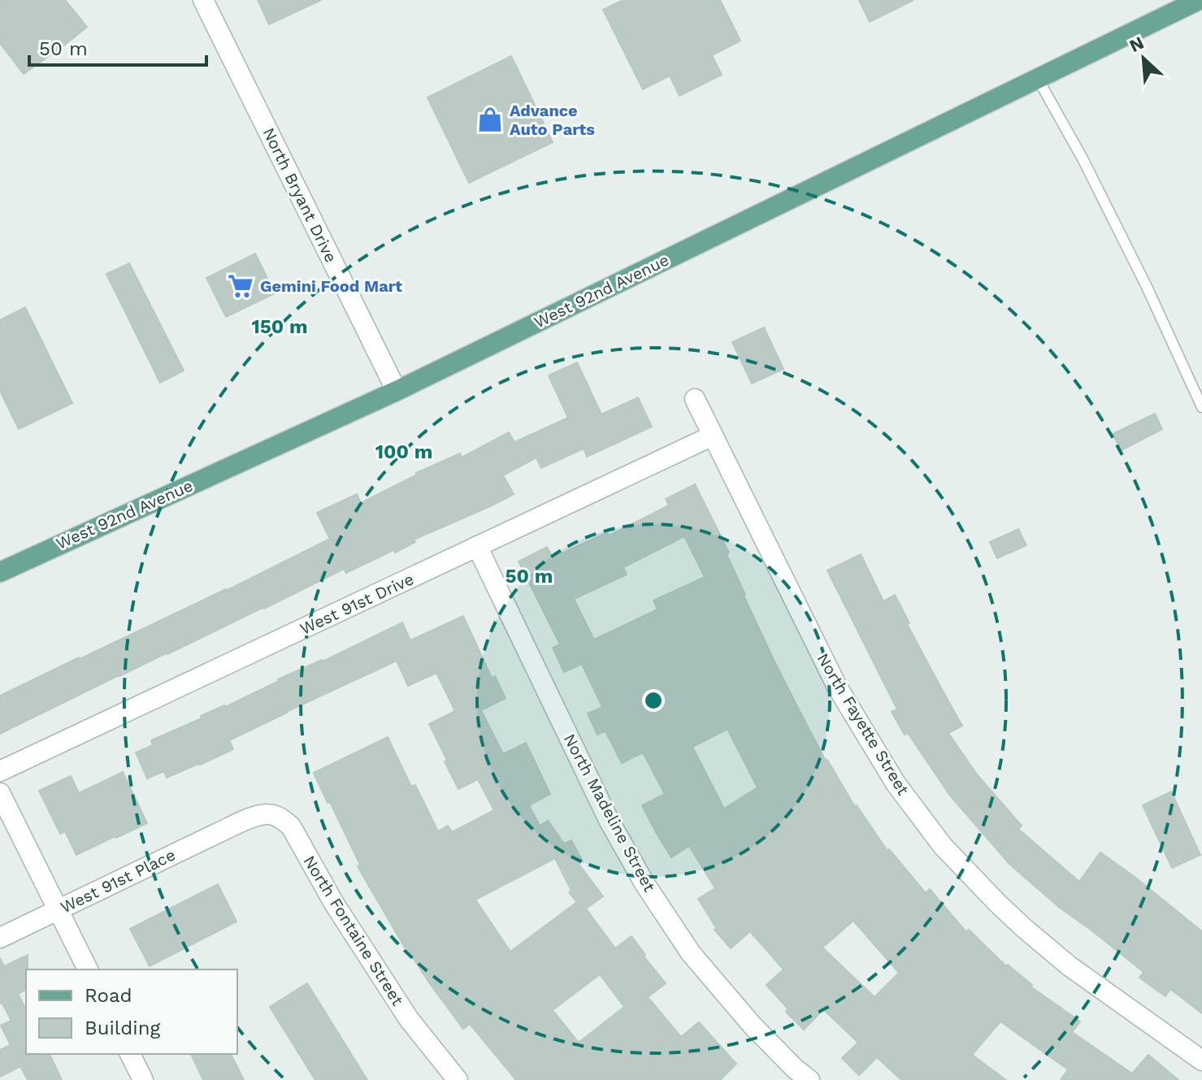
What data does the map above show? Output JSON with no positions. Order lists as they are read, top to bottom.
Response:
{
  "streets": {
    "main road": ["West 92nd Avenue"],
    "street": [
      "North Bryant Drive",
      "West 91st Drive",
      "North Fayette Street",
      "North Madeline Street",
      "West 91st Place",
      "North Fontaine Street"
    ]
  },
  "crossings": [
    ["North Bryant Drive", "West 92nd Avenue"],
    ["West 91st Drive", "North Fayette Street"],
    ["West 91st Drive", "North Madeline Street"],
    ["West 91st Place", "North Fontaine Street"]
  ],
  "places": {
    "shop": ["Advance Auto Parts"],
    "supermarket": ["Gemini Food Mart"]
  },
  "legend": ["Road", "Building"],
  "scale_bar": "50 m",
  "north": "top left",
  "rings": ["150 m", "100 m", "50 m"]
}
